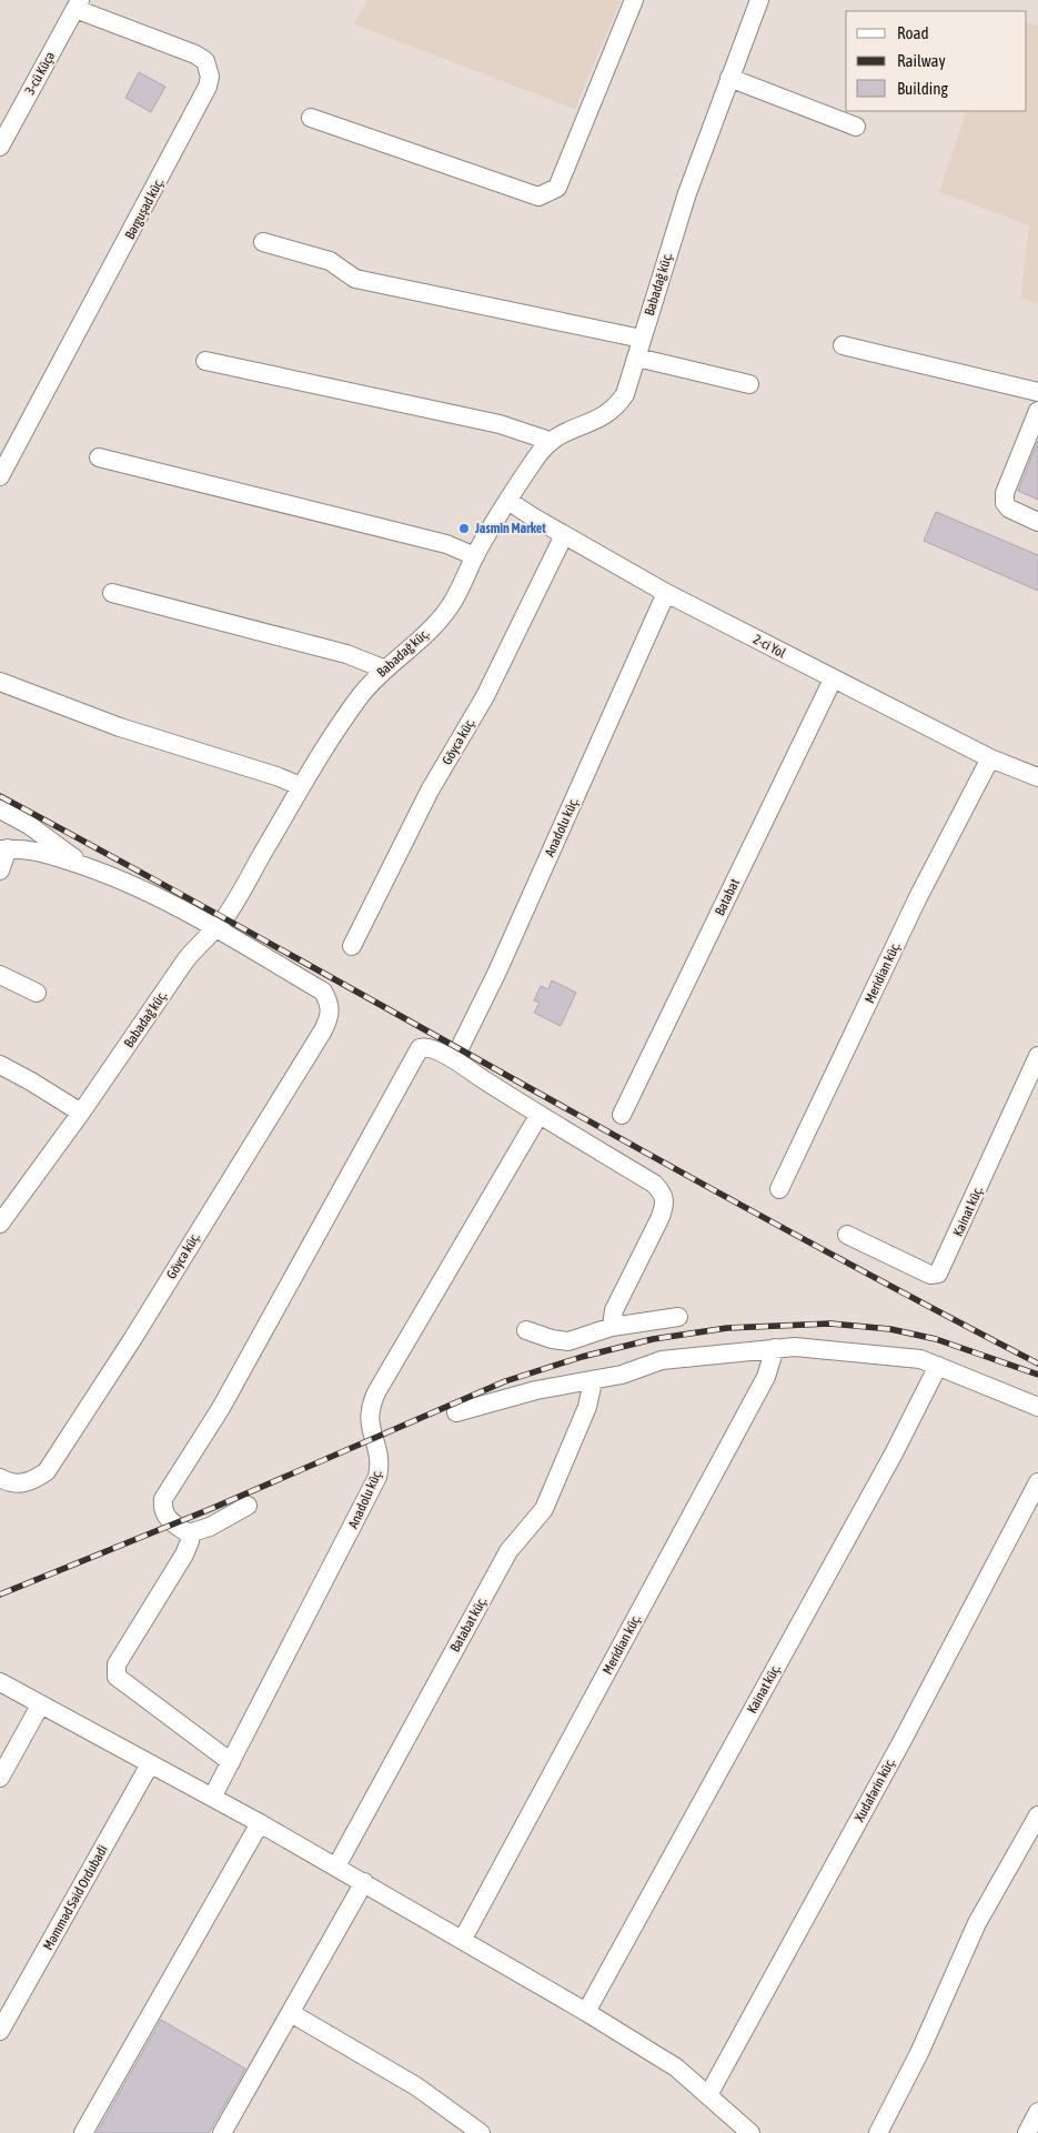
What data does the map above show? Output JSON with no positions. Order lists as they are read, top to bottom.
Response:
{
  "streets": {
    "street": [
      "3-cü Küçə",
      "Bərguşad küç.",
      "Babadağ küç.",
      "2-ci Yol",
      "Göycə küç.",
      "Anadolu küç.",
      "Batabat",
      "Meridian küç.",
      "Kainat küç.",
      "Batabat küç.",
      "Xudafərin küç.",
      "Məmməd Səid Ordubadi"
    ]
  },
  "crossings": [
    ["3-cü Küçə", "Bərguşad küç."],
    ["Babadağ küç.", "2-ci Yol"],
    ["Babadağ küç.", "Göycə küç."],
    ["2-ci Yol", "Göycə küç."],
    ["2-ci Yol", "Anadolu küç."],
    ["2-ci Yol", "Batabat"],
    ["2-ci Yol", "Meridian küç."]
  ],
  "places": ["Jasmin Market"],
  "legend": ["Road", "Railway", "Building"]
}
